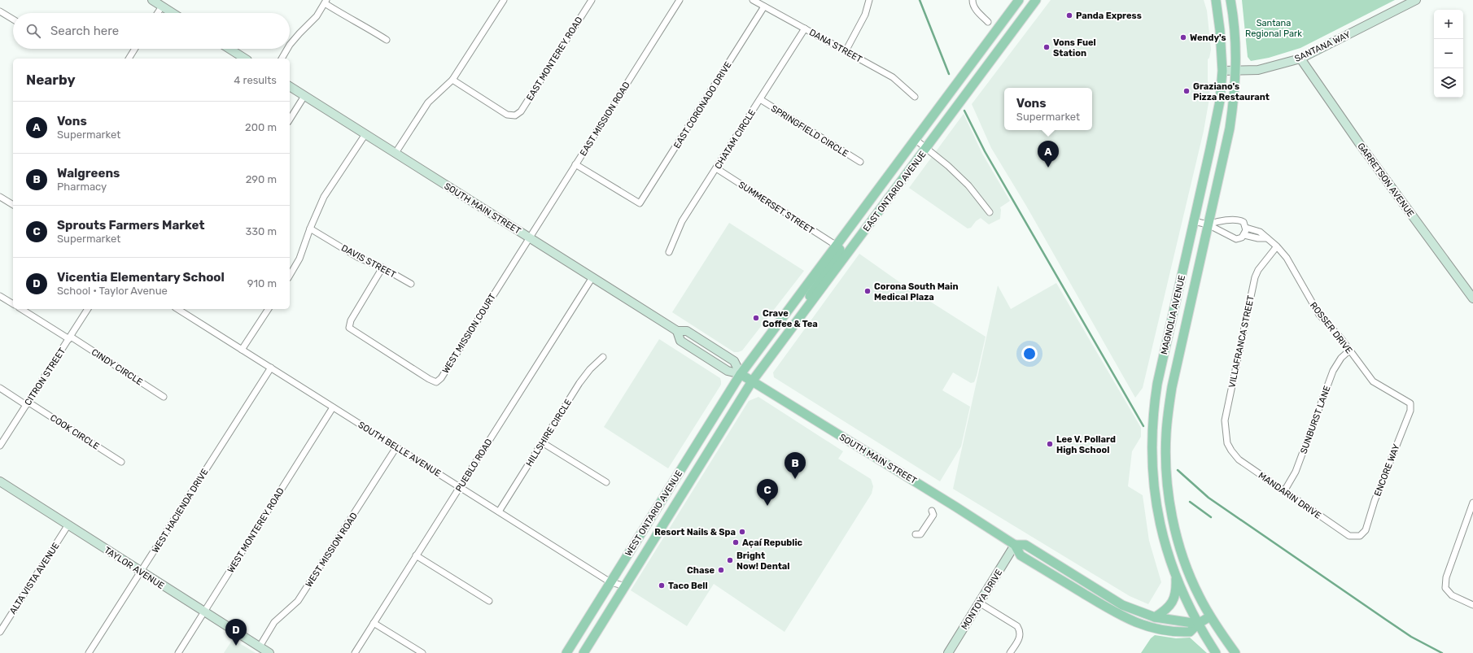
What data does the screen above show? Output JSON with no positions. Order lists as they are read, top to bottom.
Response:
{
  "streets": {
    "main road": [
      "EAST ONTARIO AVENUE",
      "SOUTH MAIN STREET",
      "MAGNOLIA AVENUE",
      "WEST ONTARIO AVENUE"
    ],
    "street": [
      "DANA STREET",
      "SANTANA WAY",
      "EAST MONTEREY ROAD",
      "EAST CORONADO DRIVE",
      "EAST MISSION ROAD",
      "SPRINGFIELD CIRCLE",
      "CHATAM CIRCLE",
      "GARRETSON AVENUE",
      "SUMMERSET STREET",
      "DAVIS STREET",
      "ROSSER DRIVE",
      "WEST MISSION COURT",
      "VILLAFRANCA STREET",
      "CINDY CIRCLE",
      "CITRON STREET",
      "SUNBURST LANE",
      "COOK CIRCLE",
      "HILLSHIRE CIRCLE",
      "SOUTH BELLE AVENUE",
      "PUEBLO ROAD",
      "ENCORE WAY",
      "MANDARIN DRIVE",
      "WEST HACIENDA DRIVE",
      "WEST MONTEREY ROAD",
      "WEST MISSION ROAD",
      "TAYLOR AVENUE",
      "ALTA VISTA AVENUE",
      "MONTOYA DRIVE"
    ]
  },
  "crossings": [
    ["DANA STREET", "EAST CORONADO DRIVE"],
    ["DANA STREET", "CHATAM CIRCLE"],
    ["SANTANA WAY", "GARRETSON AVENUE"],
    ["SANTANA WAY", "MAGNOLIA AVENUE"],
    ["EAST CORONADO DRIVE", "EAST MISSION ROAD"],
    ["EAST MISSION ROAD", "SOUTH MAIN STREET"],
    ["EAST MISSION ROAD", "WEST MISSION COURT"],
    ["SPRINGFIELD CIRCLE", "CHATAM CIRCLE"],
    ["CHATAM CIRCLE", "SUMMERSET STREET"],
    ["EAST ONTARIO AVENUE", "SUMMERSET STREET"],
    ["EAST ONTARIO AVENUE", "SOUTH MAIN STREET"],
    ["EAST ONTARIO AVENUE", "WEST ONTARIO AVENUE"],
    ["SOUTH MAIN STREET", "MAGNOLIA AVENUE"],
    ["SOUTH MAIN STREET", "WEST MISSION COURT"],
    ["SOUTH MAIN STREET", "PUEBLO ROAD"],
    ["SOUTH MAIN STREET", "WEST ONTARIO AVENUE"],
    ["SOUTH MAIN STREET", "MONTOYA DRIVE"],
    ["DAVIS STREET", "WEST MISSION COURT"],
    ["MAGNOLIA AVENUE", "ROSSER DRIVE"],
    ["ROSSER DRIVE", "VILLAFRANCA STREET"],
    ["ROSSER DRIVE", "SUNBURST LANE"],
    ["ROSSER DRIVE", "ENCORE WAY"],
    ["VILLAFRANCA STREET", "MANDARIN DRIVE"],
    ["CINDY CIRCLE", "CITRON STREET"],
    ["CITRON STREET", "COOK CIRCLE"],
    ["SUNBURST LANE", "MANDARIN DRIVE"],
    ["HILLSHIRE CIRCLE", "SOUTH BELLE AVENUE"],
    ["SOUTH BELLE AVENUE", "PUEBLO ROAD"],
    ["SOUTH BELLE AVENUE", "WEST HACIENDA DRIVE"],
    ["SOUTH BELLE AVENUE", "WEST ONTARIO AVENUE"],
    ["SOUTH BELLE AVENUE", "WEST MONTEREY ROAD"],
    ["SOUTH BELLE AVENUE", "WEST MISSION ROAD"],
    ["ENCORE WAY", "MANDARIN DRIVE"],
    ["WEST HACIENDA DRIVE", "TAYLOR AVENUE"],
    ["WEST MONTEREY ROAD", "TAYLOR AVENUE"],
    ["WEST MISSION ROAD", "TAYLOR AVENUE"],
    ["TAYLOR AVENUE", "ALTA VISTA AVENUE"]
  ],
  "parks": ["Santana Regional Park"],
  "places": [
    "Panda Express",
    "Wendy's",
    "Vons Fuel Station",
    "Graziano's Pizza Restaurant",
    "Corona South Main Medical Plaza",
    "Crave Coffee & Tea",
    "Lee V. Pollard High School",
    "Resort Nails & Spa",
    "Açaí Republic",
    "Bright Now! Dental",
    "Chase",
    "Taco Bell"
  ],
  "page": {
    "map_buttons": ["+", "−"],
    "search": "Search here",
    "heading": ["Nearby", "4 results"],
    "popup": ["Vons", "Supermarket"],
    "list": [
      {
        "mark": "A",
        "name": "Vons",
        "note": "Supermarket",
        "value": "200 m"
      },
      {
        "mark": "B",
        "name": "Walgreens",
        "note": "Pharmacy",
        "value": "290 m"
      },
      {
        "mark": "C",
        "name": "Sprouts Farmers Market",
        "note": "Supermarket",
        "value": "330 m"
      },
      {
        "mark": "D",
        "name": "Vicentia Elementary School",
        "note": "School · Taylor Avenue",
        "value": "910 m"
      }
    ],
    "pins": [
      "A",
      "B",
      "C",
      "D"
    ]
  }
}
